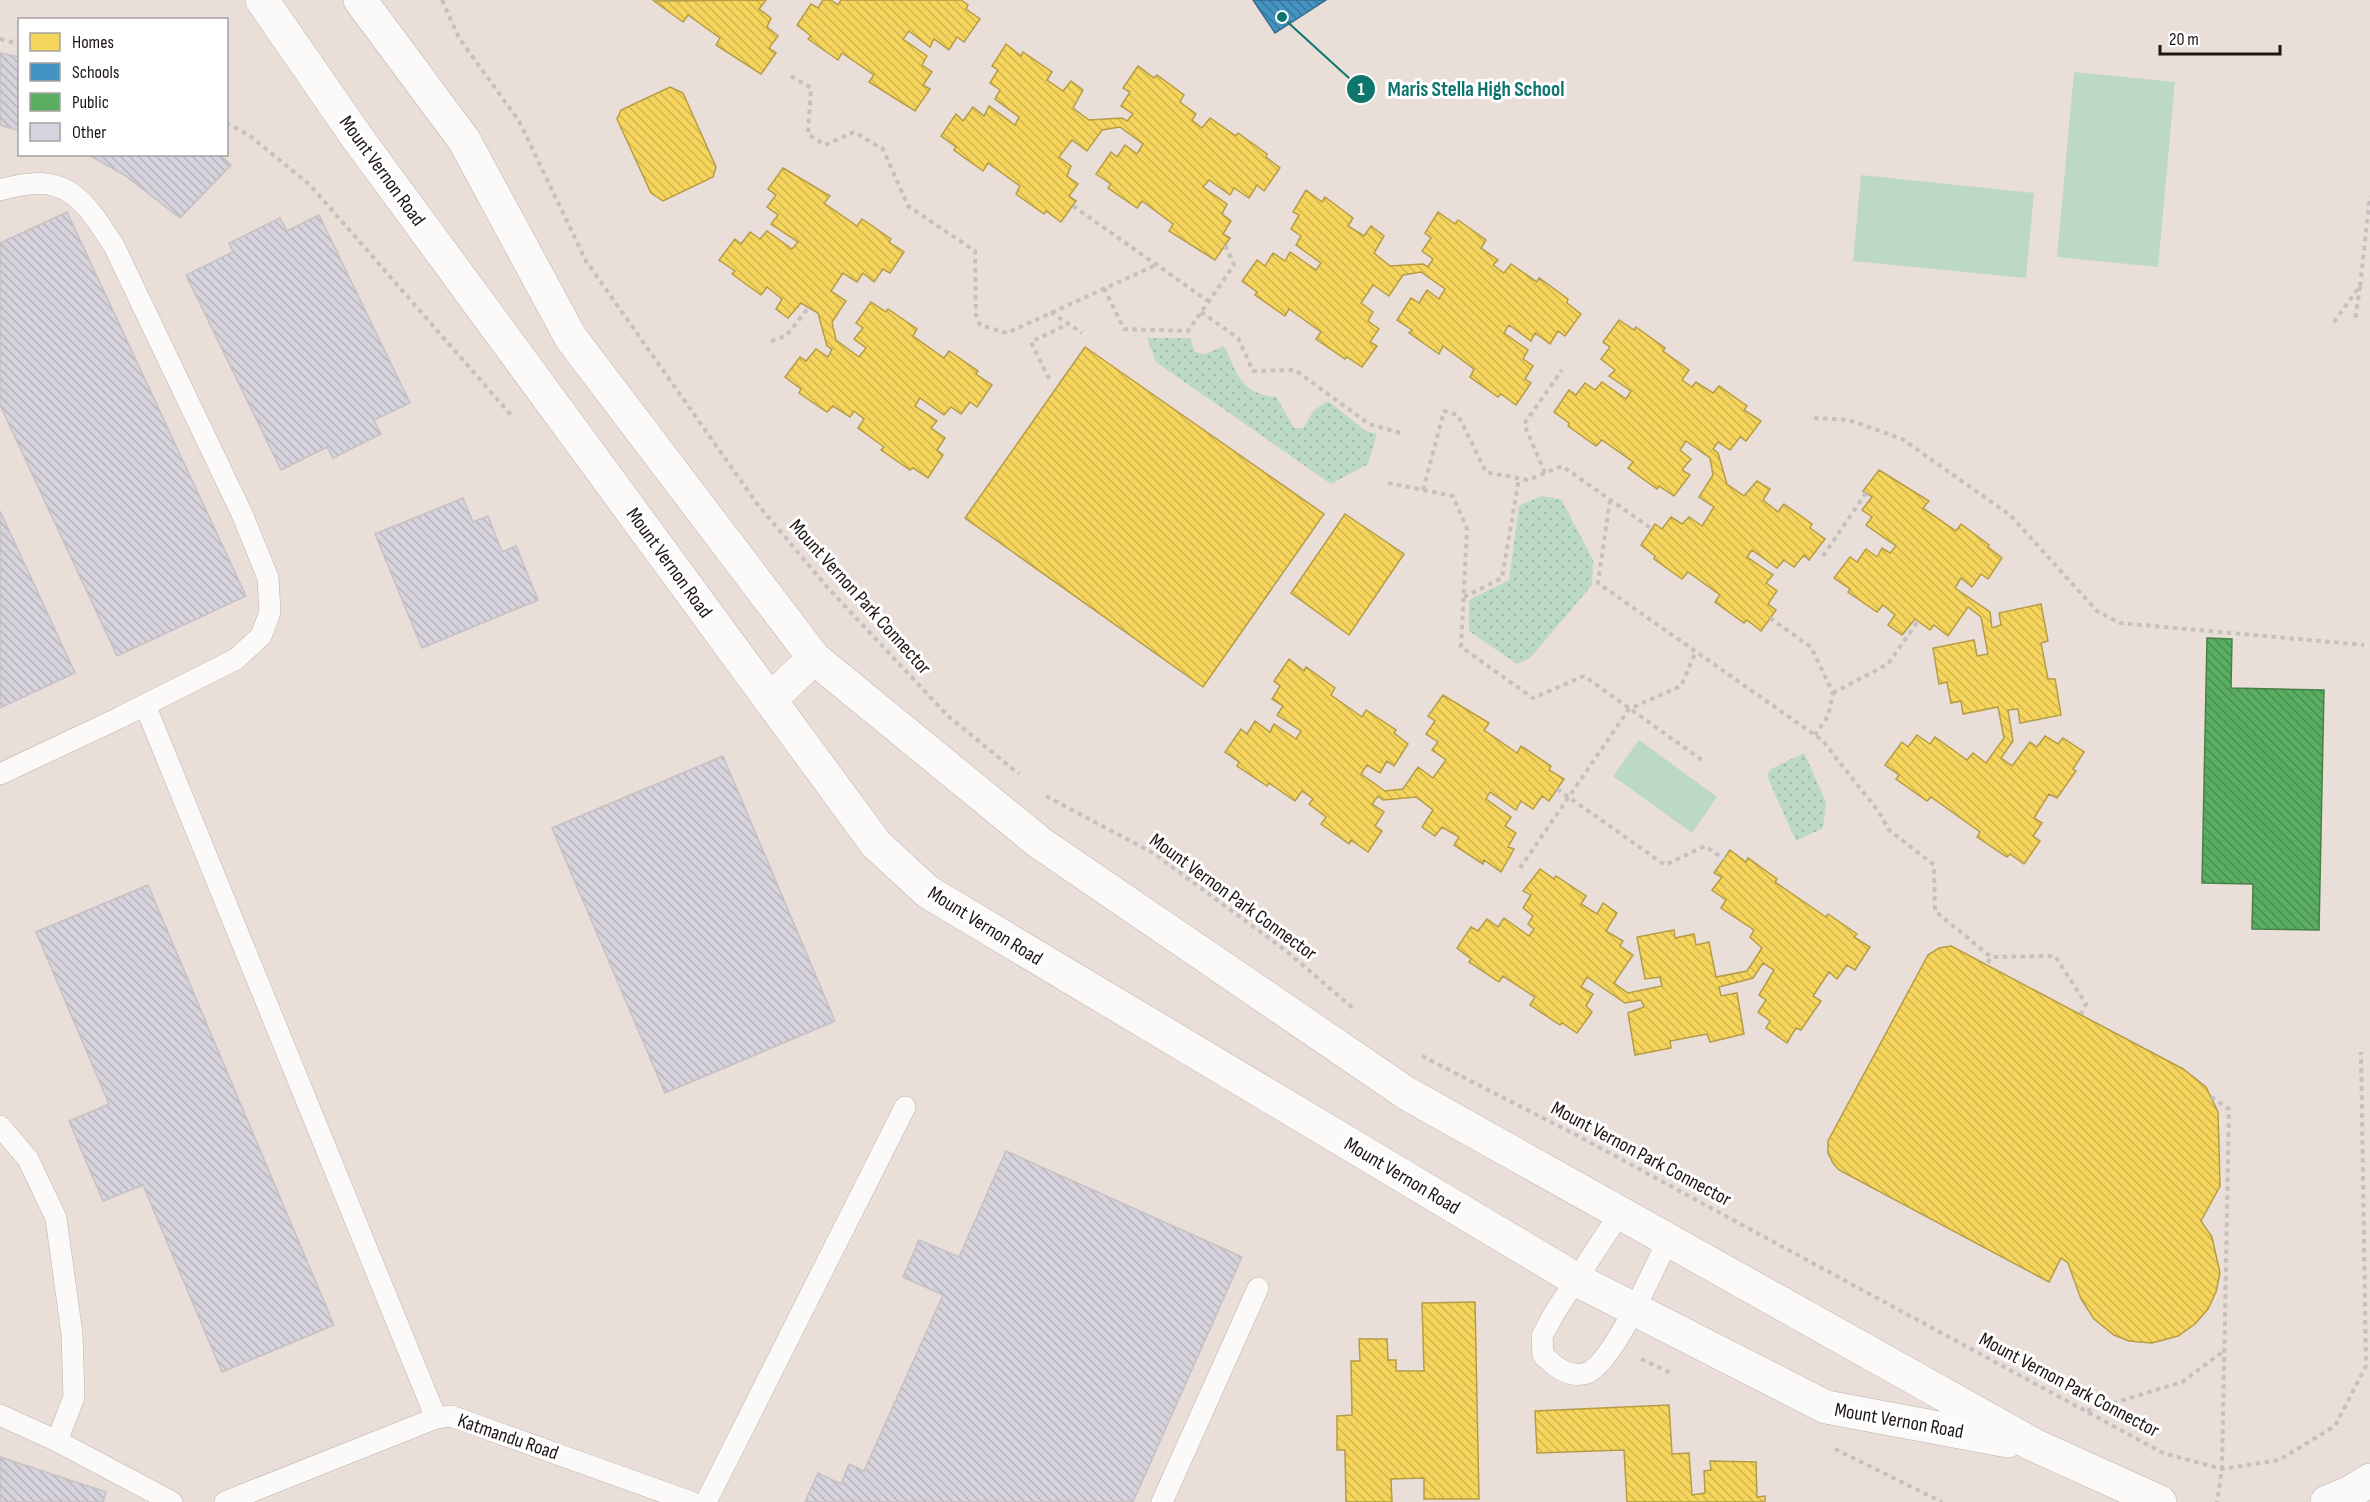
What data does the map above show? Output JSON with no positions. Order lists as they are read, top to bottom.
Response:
{
  "streets": {
    "street": ["Mount Vernon Road"],
    "lane": ["Katmandu Road"],
    "path": ["Mount Vernon Park Connector"]
  },
  "places": ["Maris Stella High School"],
  "legend": [
    "Homes",
    "Schools",
    "Public",
    "Other"
  ],
  "scale_bar": "20 m"
}
